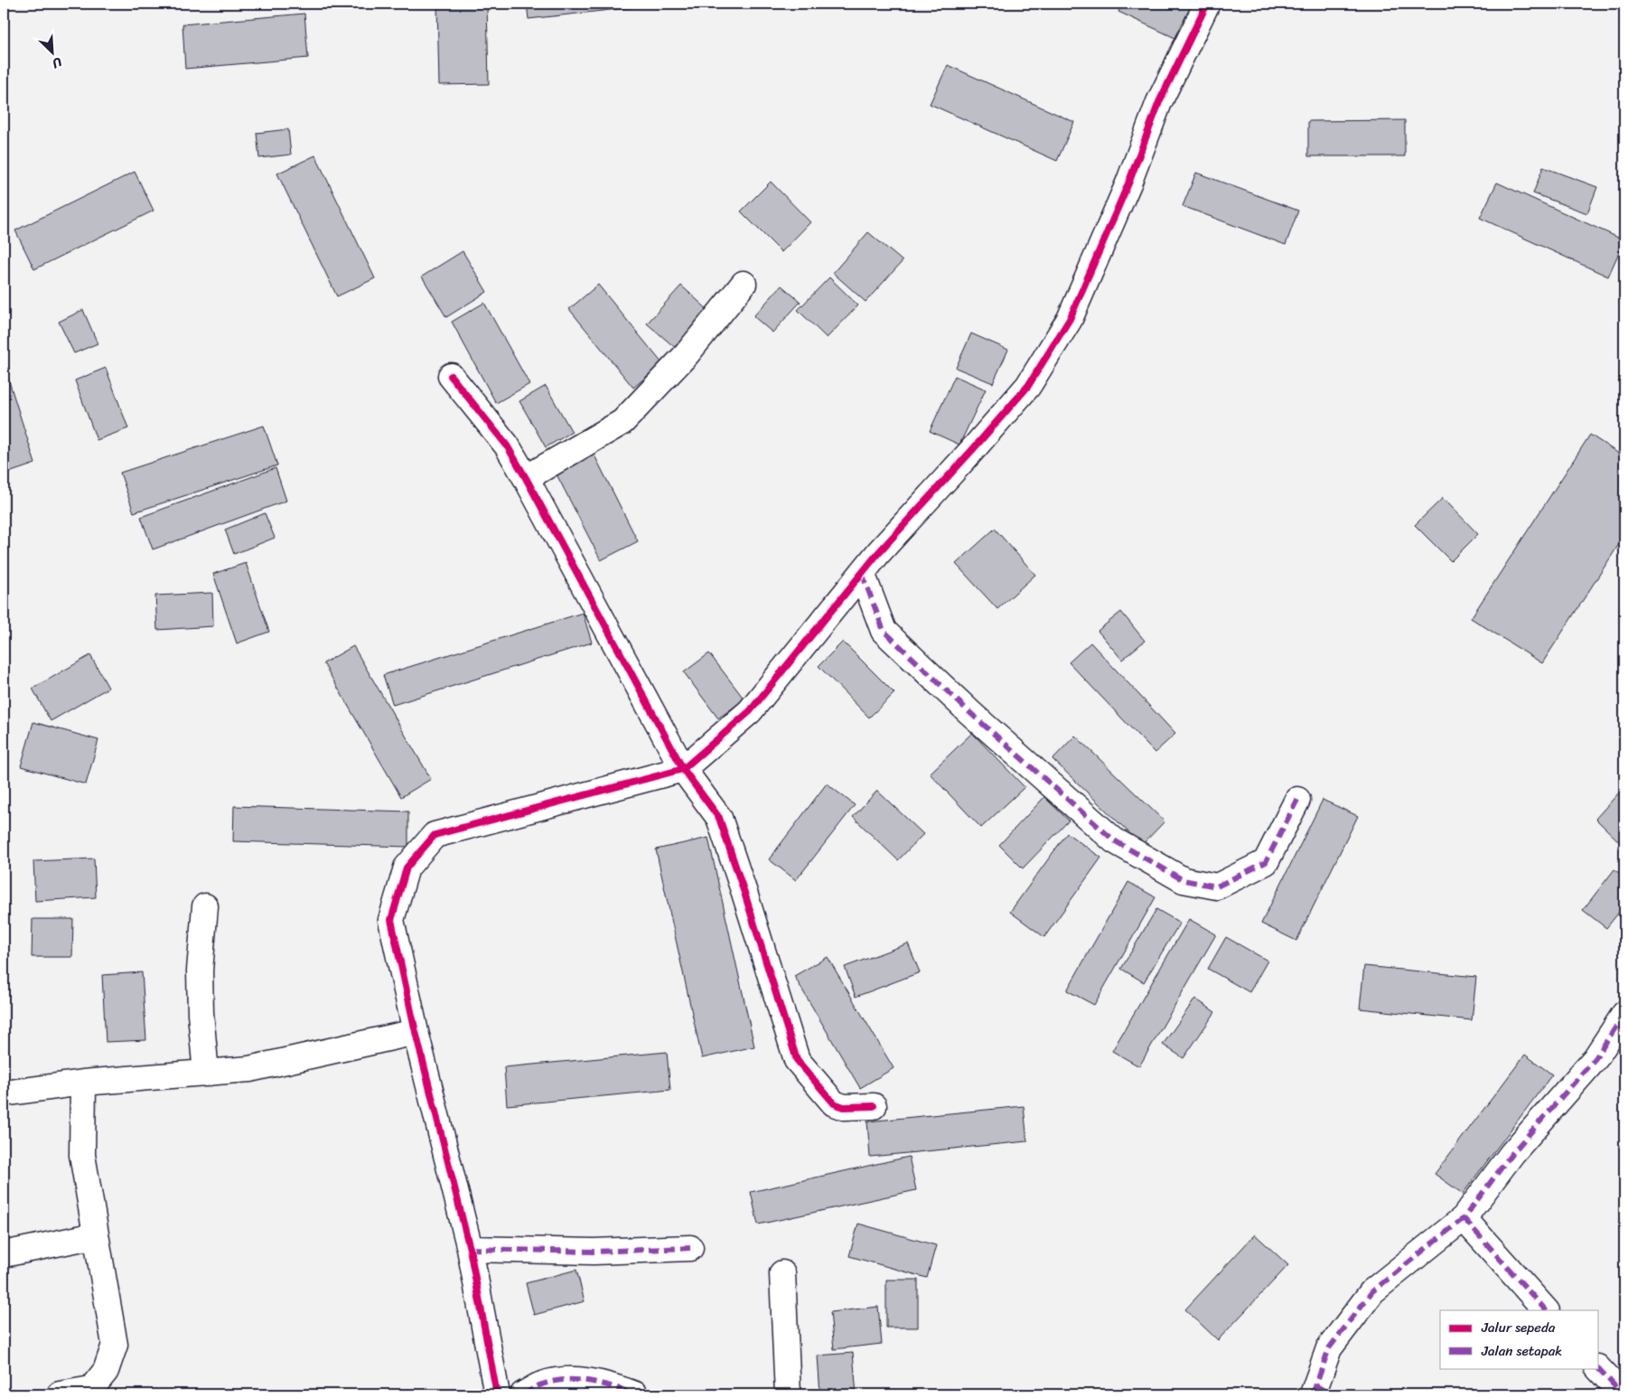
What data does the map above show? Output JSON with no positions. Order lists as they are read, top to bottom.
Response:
{
  "legend": ["Jalur sepeda", "Jalan setapak"],
  "north": "bottom right"
}
